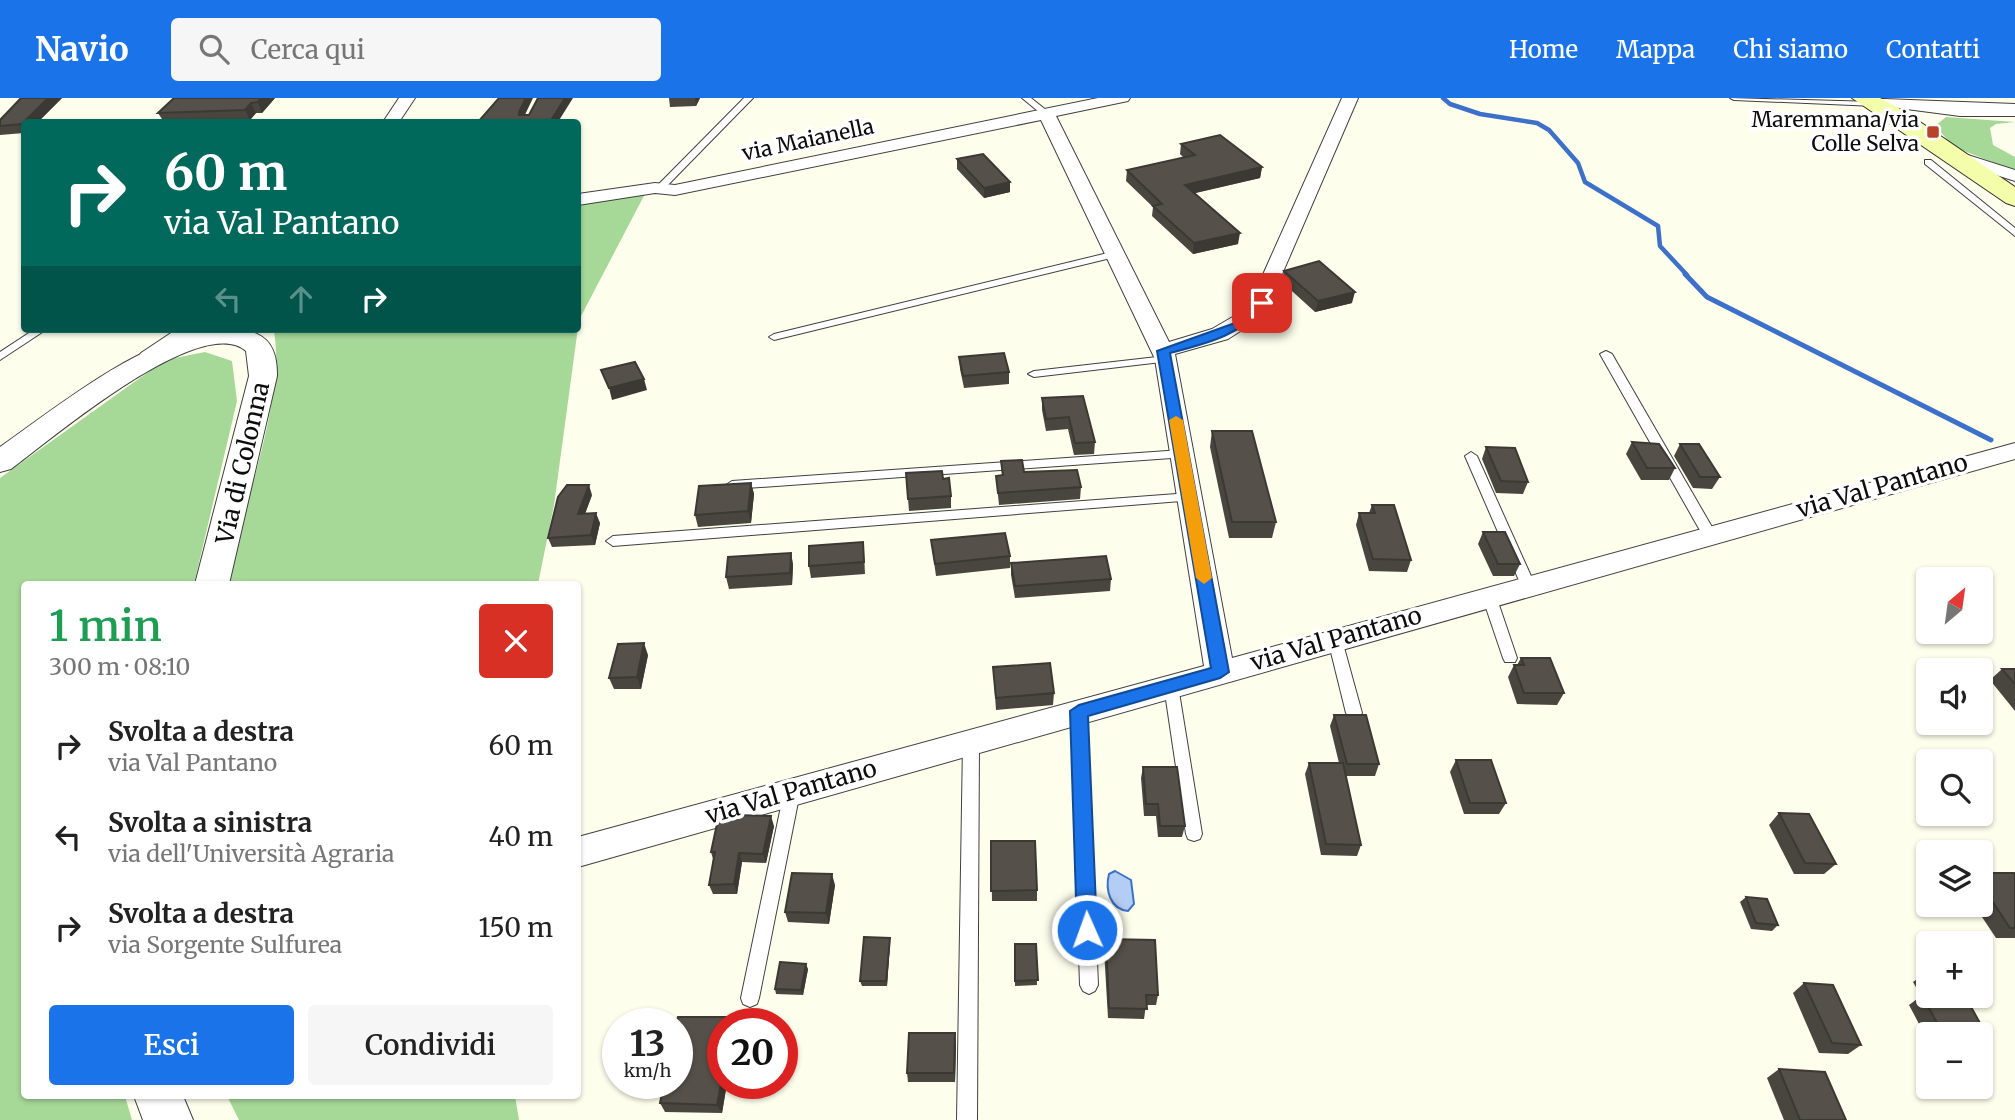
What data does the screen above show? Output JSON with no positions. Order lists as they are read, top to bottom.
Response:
{
  "streets": {
    "street": ["via Maianella", "Via di Colonna", "via Val Pantano"]
  },
  "places": {
    "transit": ["Maremmana/via Colle Selva"]
  },
  "north": "top right",
  "page": {
    "header": "Navio",
    "search": "Cerca qui",
    "nav": [
      "Home",
      "Mappa",
      "Chi siamo",
      "Contatti"
    ],
    "turn": ["60 m", "via Val Pantano"],
    "map_buttons": ["+", "−"],
    "heading": ["1 min", "300 m · 08:10"],
    "list": [
      {
        "name": "Svolta a destra",
        "note": "via Val Pantano",
        "value": "60 m"
      },
      {
        "name": "Svolta a sinistra",
        "note": "via dell'Università Agraria",
        "value": "40 m"
      },
      {
        "name": "Svolta a destra",
        "note": "via Sorgente Sulfurea",
        "value": "150 m"
      }
    ],
    "buttons": ["Esci", "Condividi"],
    "speed": "13 km/h",
    "limit": "20"
  }
}
